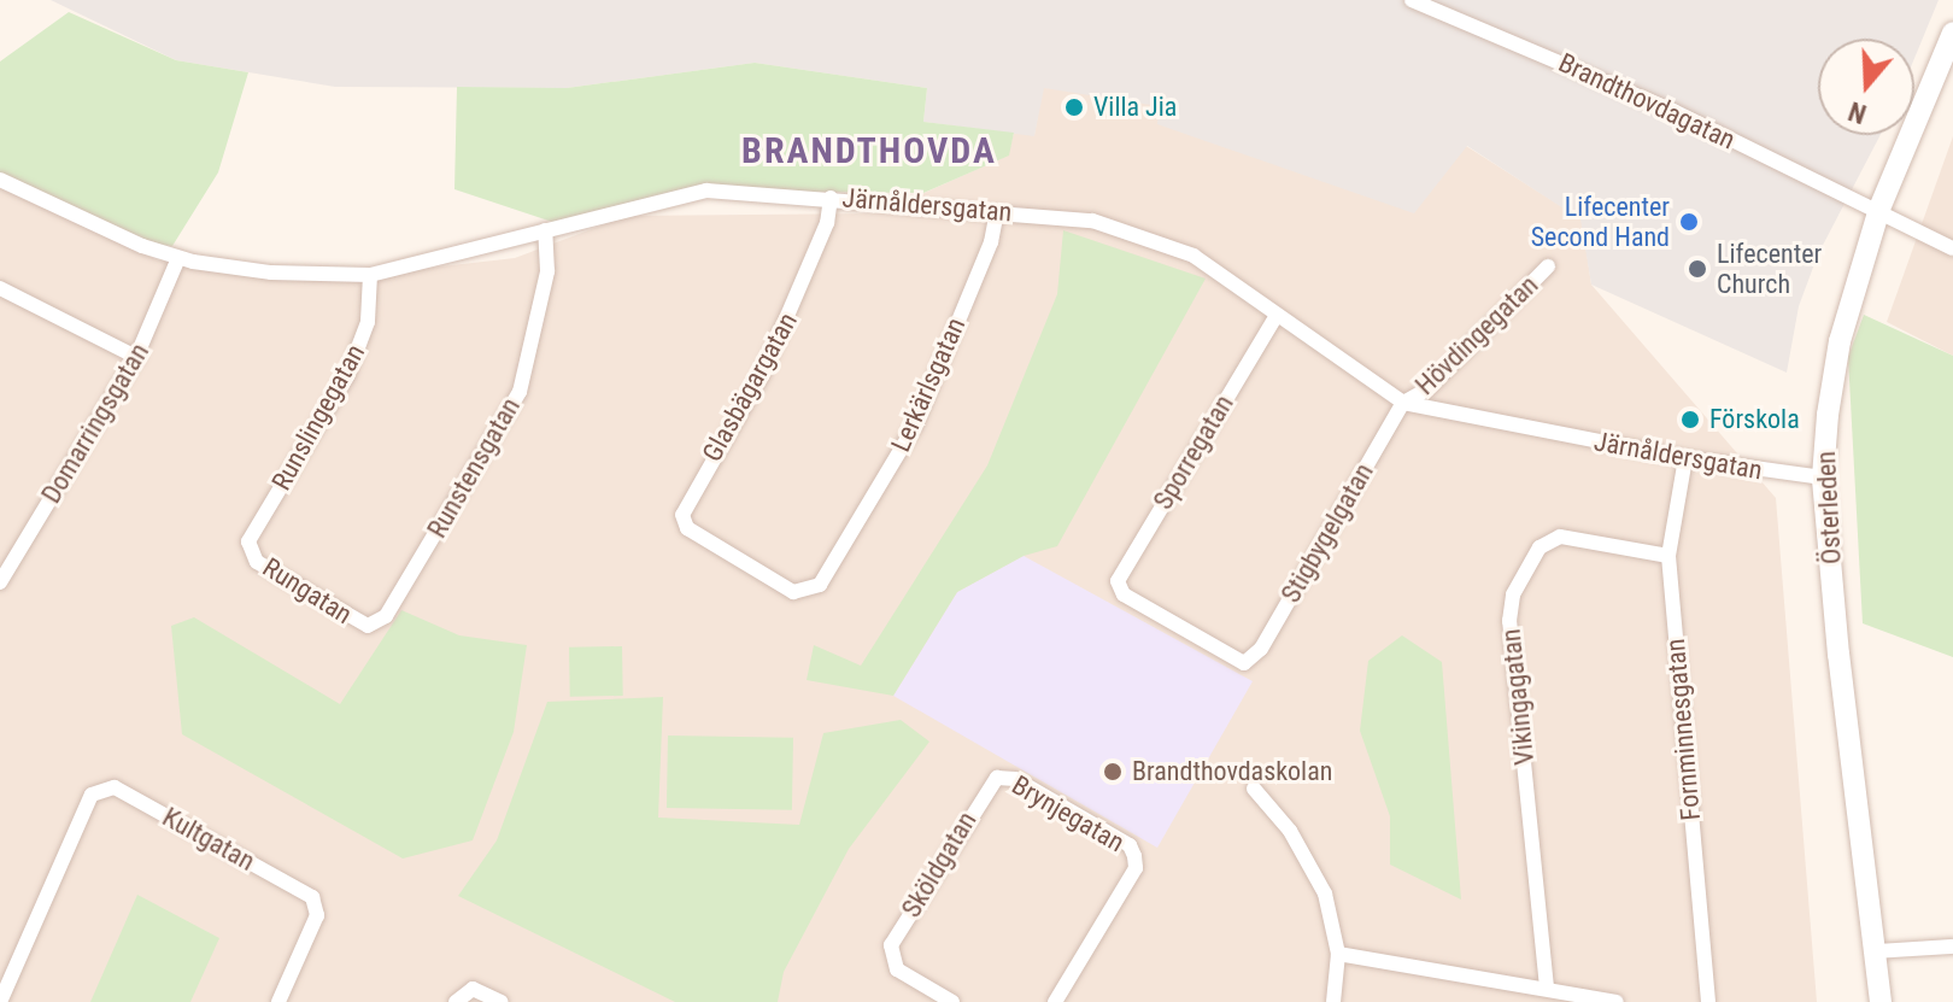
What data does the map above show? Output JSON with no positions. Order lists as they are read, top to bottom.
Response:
{
  "streets": {
    "main road": ["Österleden"],
    "street": [
      "Brandthovdagatan",
      "Järnåldersgatan",
      "Hövdingegatan",
      "Lerkärlsgatan",
      "Glasbägargatan",
      "Runslingegatan",
      "Domarringsgatan",
      "Sporregatan",
      "Runstensgatan",
      "Stigbygelgatan",
      "Rungatan",
      "Vikingagatan",
      "Fornminnesgatan",
      "Brynjegatan",
      "Kultgatan",
      "Sköldgatan"
    ]
  },
  "crossings": [
    ["Brandthovdagatan", "Österleden"],
    ["Järnåldersgatan", "Hövdingegatan"],
    ["Järnåldersgatan", "Lerkärlsgatan"],
    ["Järnåldersgatan", "Glasbägargatan"],
    ["Järnåldersgatan", "Runslingegatan"],
    ["Järnåldersgatan", "Domarringsgatan"],
    ["Järnåldersgatan", "Sporregatan"],
    ["Järnåldersgatan", "Runstensgatan"],
    ["Järnåldersgatan", "Österleden"],
    ["Järnåldersgatan", "Stigbygelgatan"],
    ["Järnåldersgatan", "Fornminnesgatan"],
    ["Hövdingegatan", "Stigbygelgatan"],
    ["Lerkärlsgatan", "Glasbägargatan"],
    ["Runslingegatan", "Rungatan"],
    ["Sporregatan", "Stigbygelgatan"],
    ["Runstensgatan", "Rungatan"],
    ["Vikingagatan", "Fornminnesgatan"],
    ["Brynjegatan", "Sköldgatan"]
  ],
  "districts": ["BRANDTHOVDA"],
  "places": [
    "Villa Jia",
    "Lifecenter Second Hand",
    "Lifecenter Church",
    "Förskola",
    "Brandthovdaskolan"
  ],
  "north": "bottom"
}
